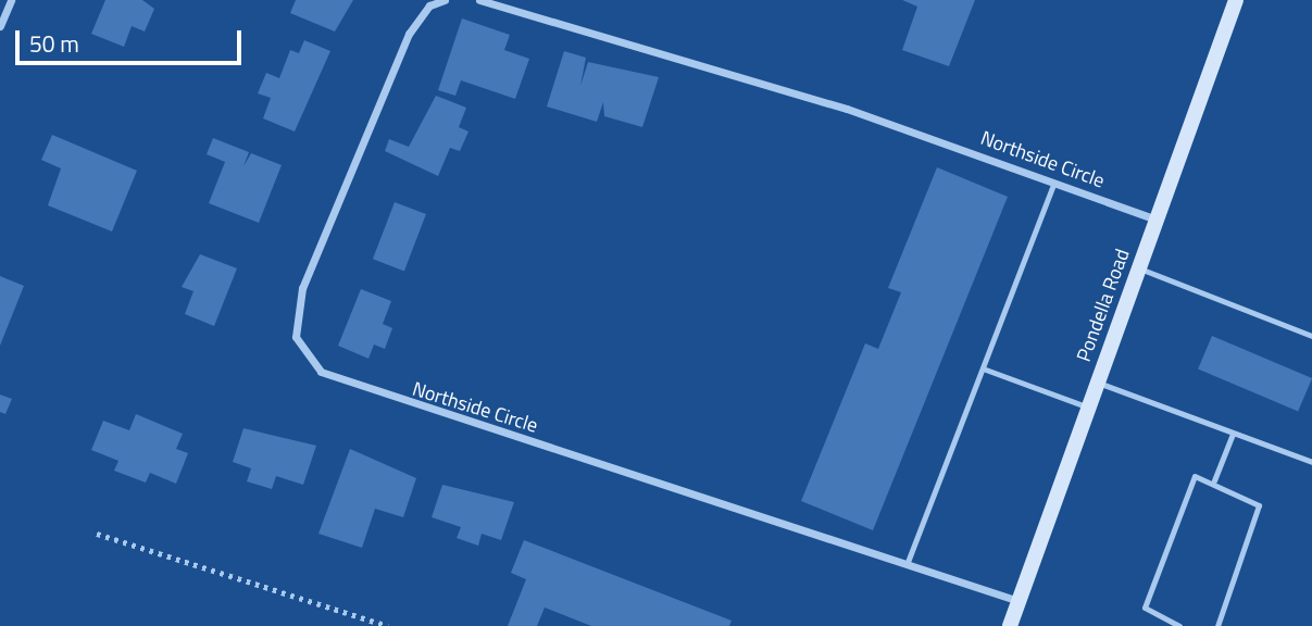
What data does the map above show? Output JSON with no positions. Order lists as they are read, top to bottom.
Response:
{
  "streets": {
    "main road": ["Pondella Road"],
    "street": ["Northside Circle"]
  },
  "crossings": [
    ["Northside Circle", "Pondella Road"]
  ],
  "scale_bar": "50 m"
}
